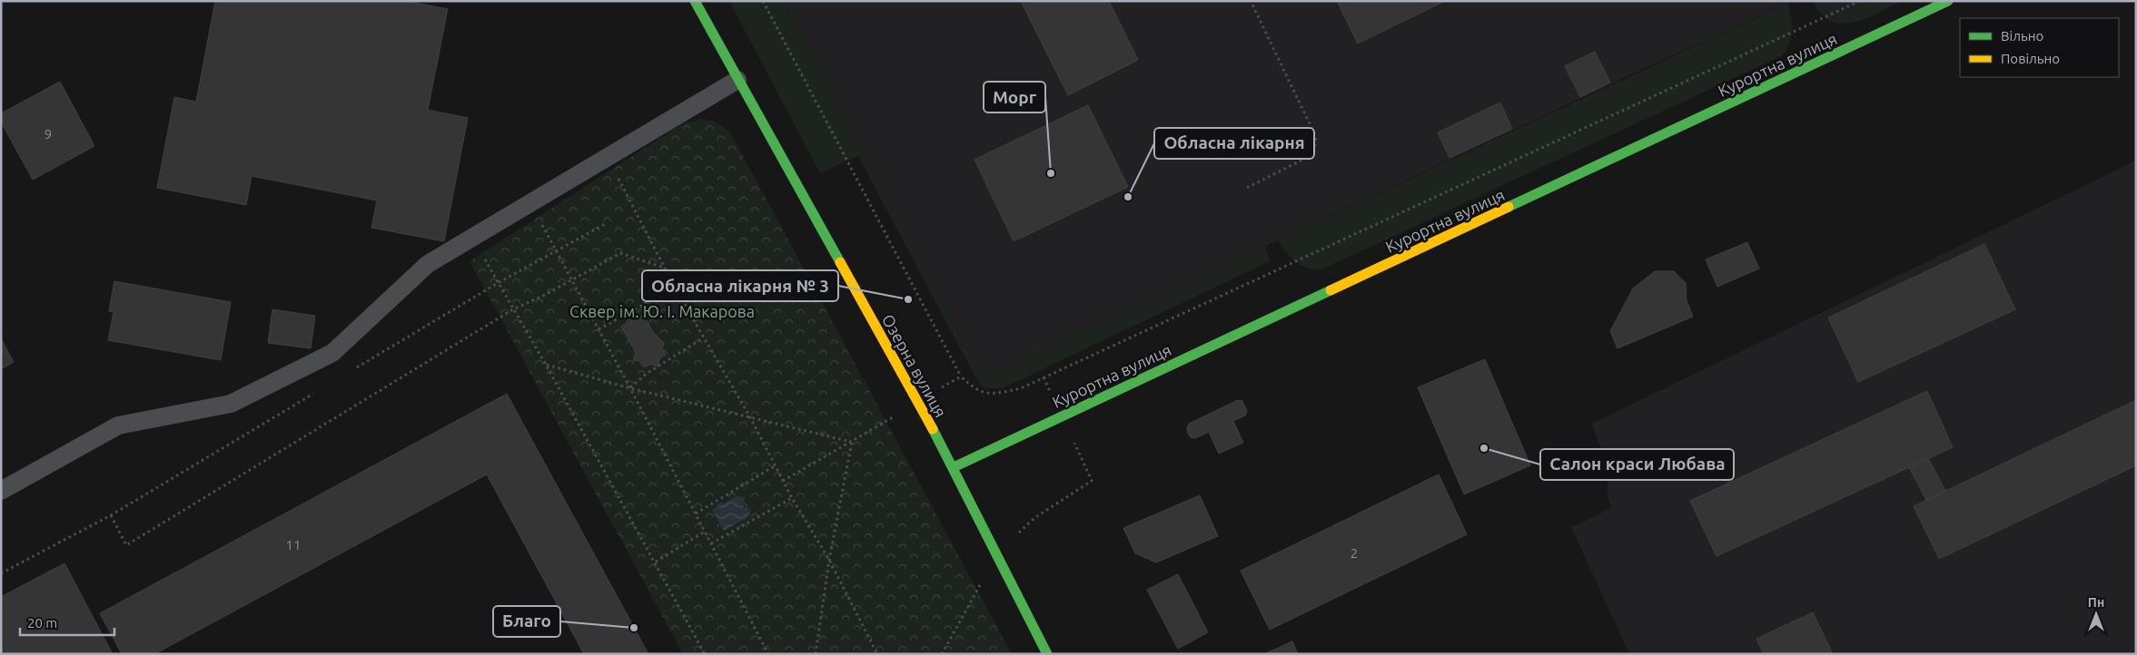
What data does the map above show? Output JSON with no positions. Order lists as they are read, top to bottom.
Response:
{
  "streets": {
    "main road": ["Курортна вулиця", "Озерна вулиця"]
  },
  "crossings": [
    ["Курортна вулиця", "Озерна вулиця"]
  ],
  "parks": ["Сквер ім. Ю. І. Макарова"],
  "places": [
    "Морг",
    "Обласна лікарня",
    "Обласна лікарня № 3",
    "Салон краси Любава",
    "Благо"
  ],
  "house_numbers": ["9", "11", "2"],
  "legend": ["Вільно", "Повільно"],
  "scale_bar": "20 m",
  "north": "top"
}
